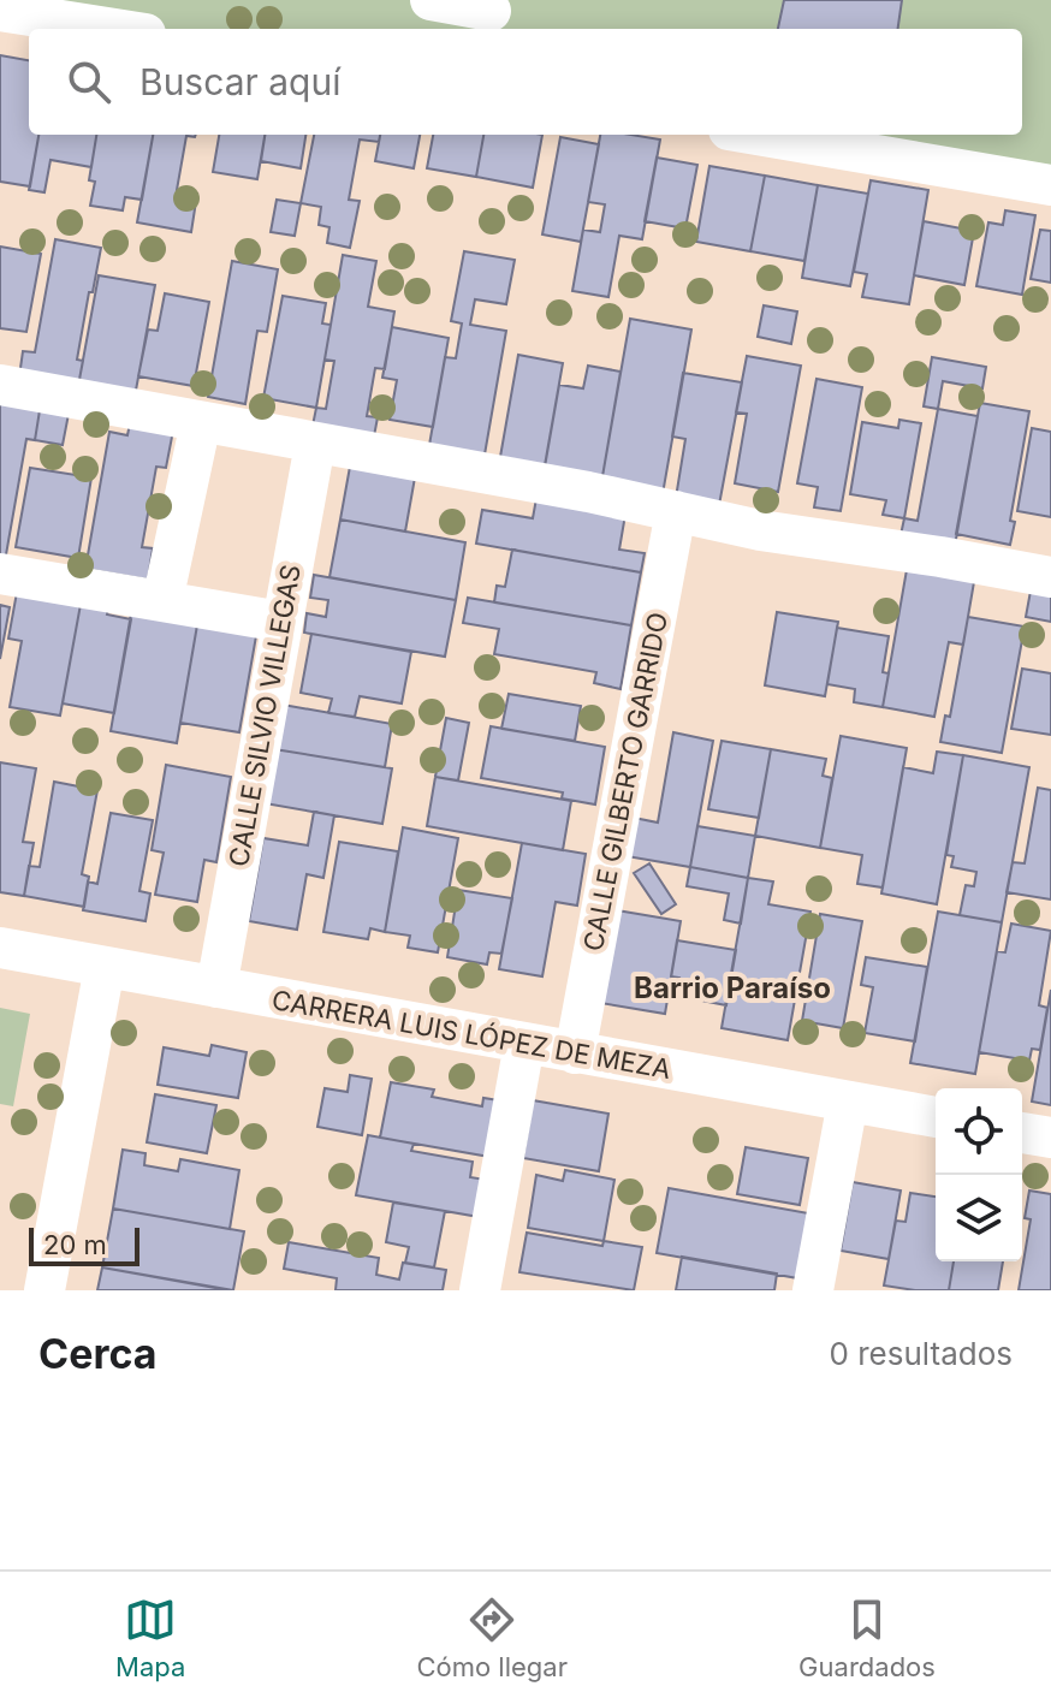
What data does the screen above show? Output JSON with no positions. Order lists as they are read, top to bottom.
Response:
{
  "streets": {
    "street": ["CALLE SILVIO VILLEGAS", "CALLE GILBERTO GARRIDO", "CARRERA LUIS LÓPEZ DE MEZA"]
  },
  "crossings": [
    ["CALLE SILVIO VILLEGAS", "CARRERA LUIS LÓPEZ DE MEZA"],
    ["CALLE GILBERTO GARRIDO", "CARRERA LUIS LÓPEZ DE MEZA"]
  ],
  "districts": ["Barrio Paraíso"],
  "scale_bar": "20 m",
  "page": {
    "search": "Buscar aquí",
    "scale": "20 m",
    "heading": ["Cerca", "0 resultados"],
    "nav": ["Mapa", "Cómo llegar", "Guardados"]
  }
}
